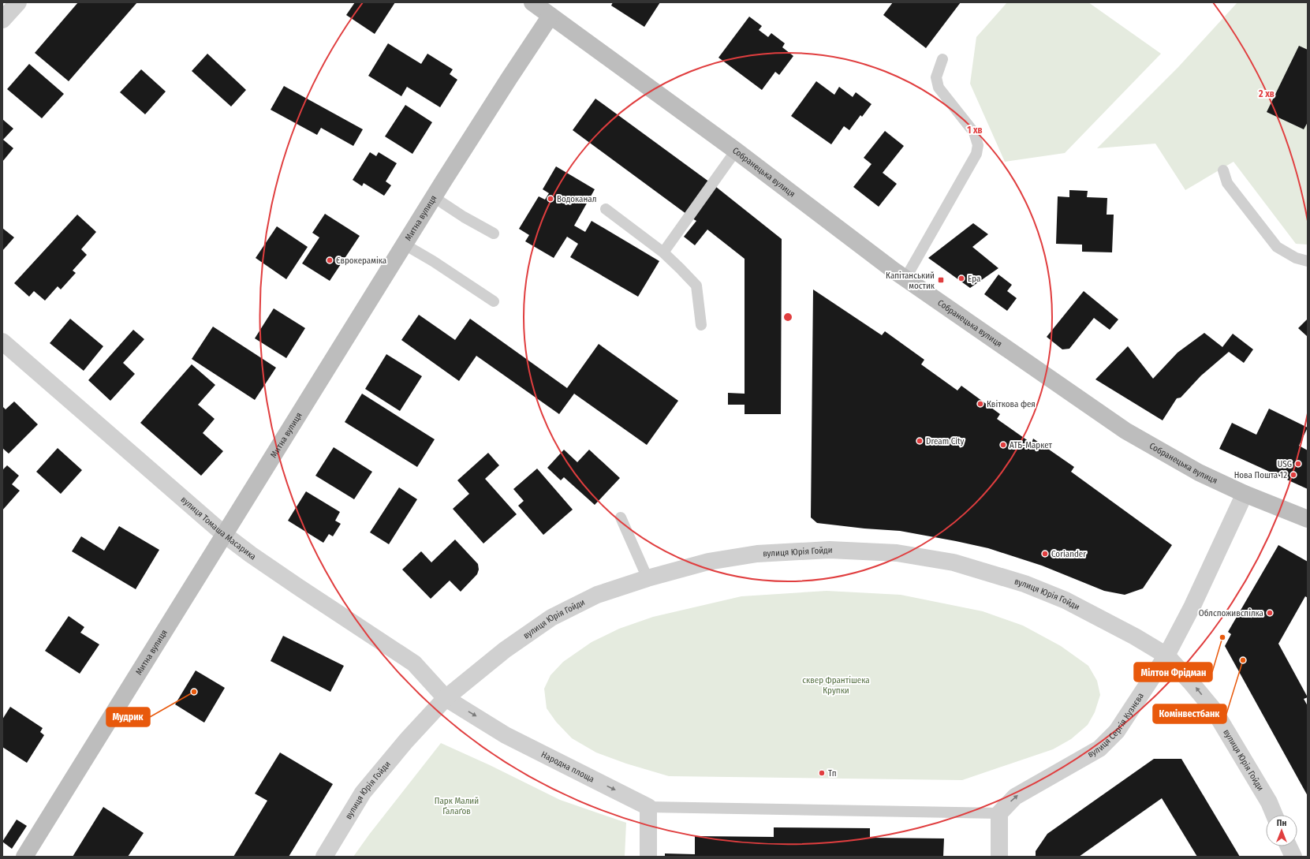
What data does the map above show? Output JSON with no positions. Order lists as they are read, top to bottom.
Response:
{
  "streets": {
    "main road": ["Собранецька вулиця", "Митна вулиця"],
    "street": [
      "вулиця Томаша Масарика",
      "вулиця Юрія Гойди",
      "вулиця Сергія Кузнєва",
      "Народна площа"
    ]
  },
  "crossings": [
    ["Собранецька вулиця", "Митна вулиця"],
    ["Собранецька вулиця", "вулиця Сергія Кузнєва"],
    ["Митна вулиця", "вулиця Томаша Масарика"],
    ["вулиця Томаша Масарика", "вулиця Юрія Гойди"],
    ["вулиця Томаша Масарика", "Народна площа"],
    ["вулиця Юрія Гойди", "вулиця Сергія Кузнєва"],
    ["вулиця Юрія Гойди", "Народна площа"]
  ],
  "one_way": ["вулиця Сергія Кузнєва", "Народна площа"],
  "parks": ["сквер Франтішека Крупки", "Парк Малий Ґалаґов"],
  "places": {
    "other": [
      "Водоканал",
      "Єврокераміка",
      "Ера",
      "Квіткова фея",
      "Dream City",
      "АТБ-Маркет",
      "USG",
      "Нова Пошта 12",
      "Coriander",
      "Облспоживспілка",
      "Мілтон Фрідман",
      "Комінвестбанк",
      "Мудрик",
      "Тп"
    ],
    "transit": ["Капітанський мостик"]
  },
  "north": "top",
  "rings": ["2 хв", "1 хв"]
}
